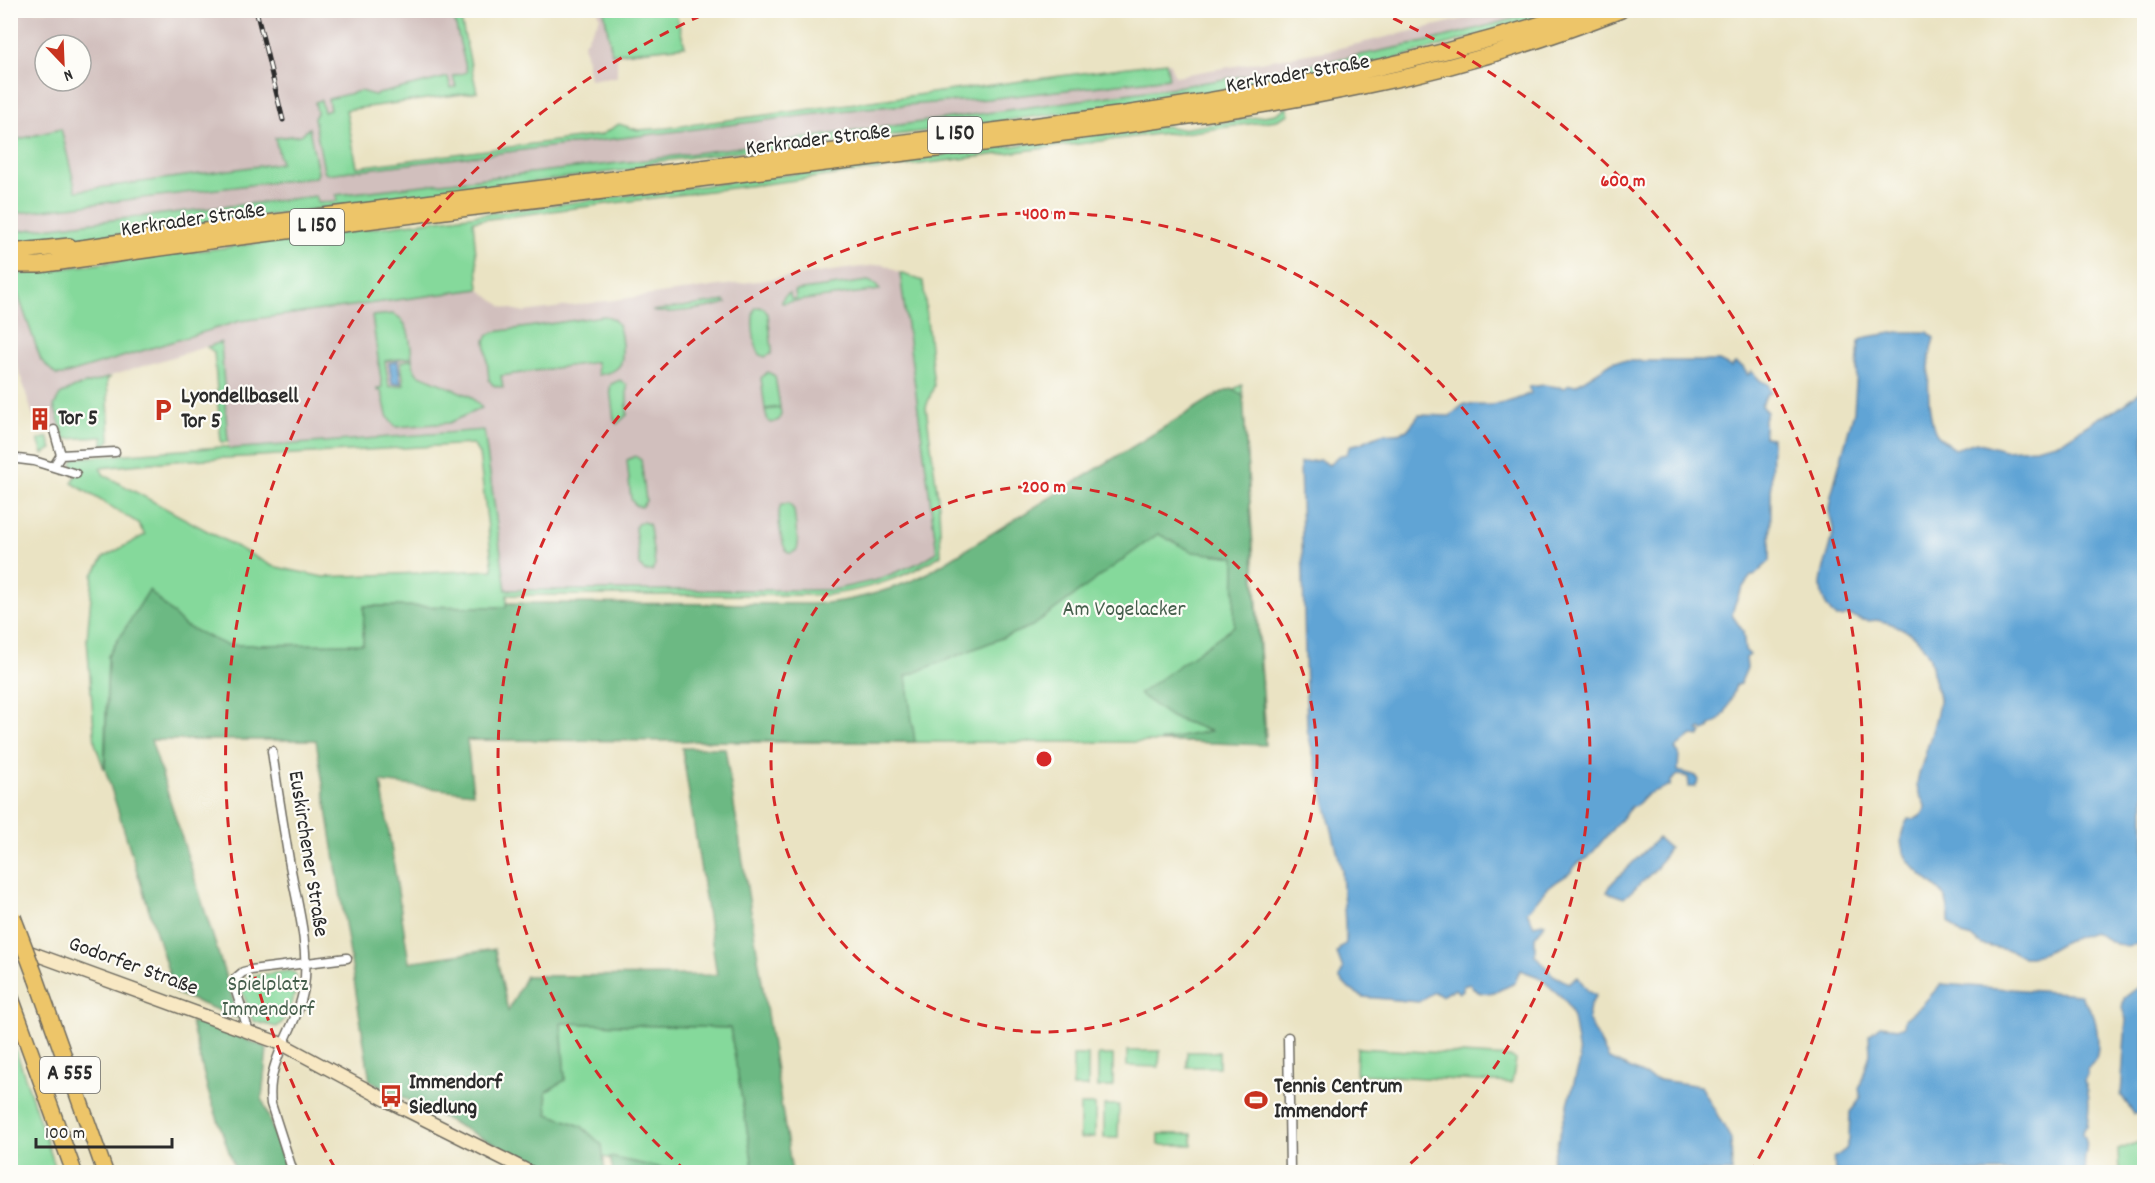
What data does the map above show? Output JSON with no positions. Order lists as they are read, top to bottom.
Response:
{
  "streets": {
    "highway": ["Kerkrader Straße", "L 150", "A 555"],
    "street": ["Euskirchener Straße", "Godorfer Straße"]
  },
  "crossings": [
    ["Euskirchener Straße", "Godorfer Straße"]
  ],
  "parks": ["Am Vogelacker", "Spielplatz Immendorf"],
  "places": {
    "parking": ["Lyondellbasell Tor 5"],
    "building": ["Tor 5"],
    "bus stop": ["Immendorf Siedlung"],
    "sports": ["Tennis Centrum Immendorf"]
  },
  "scale_bar": "100 m",
  "north": "bottom right",
  "rings": ["600 m", "400 m", "200 m"]
}
